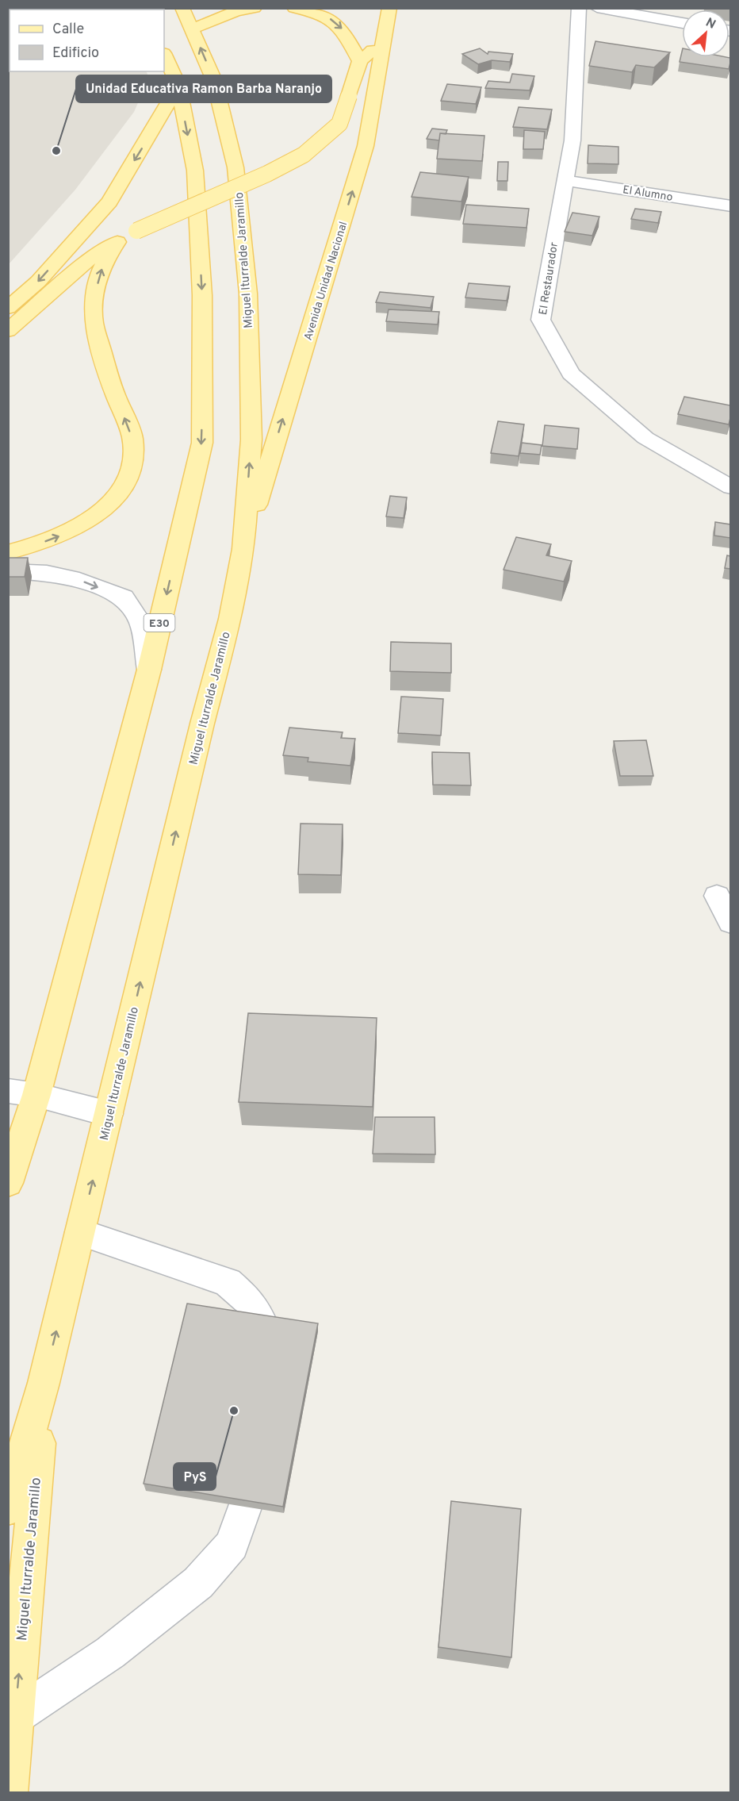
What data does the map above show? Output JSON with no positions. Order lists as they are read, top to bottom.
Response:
{
  "streets": {
    "main road": ["Miguel Iturralde Jaramillo", "Avenida Unidad Nacional", "E30"],
    "street": ["El Alumno", "El Restaurador"]
  },
  "crossings": [
    ["El Alumno", "El Restaurador"],
    ["Miguel Iturralde Jaramillo", "Avenida Unidad Nacional"]
  ],
  "places": ["Unidad Educativa Ramon Barba Naranjo", "PyS"],
  "legend": ["Calle", "Edificio"],
  "north": "top right"
}
